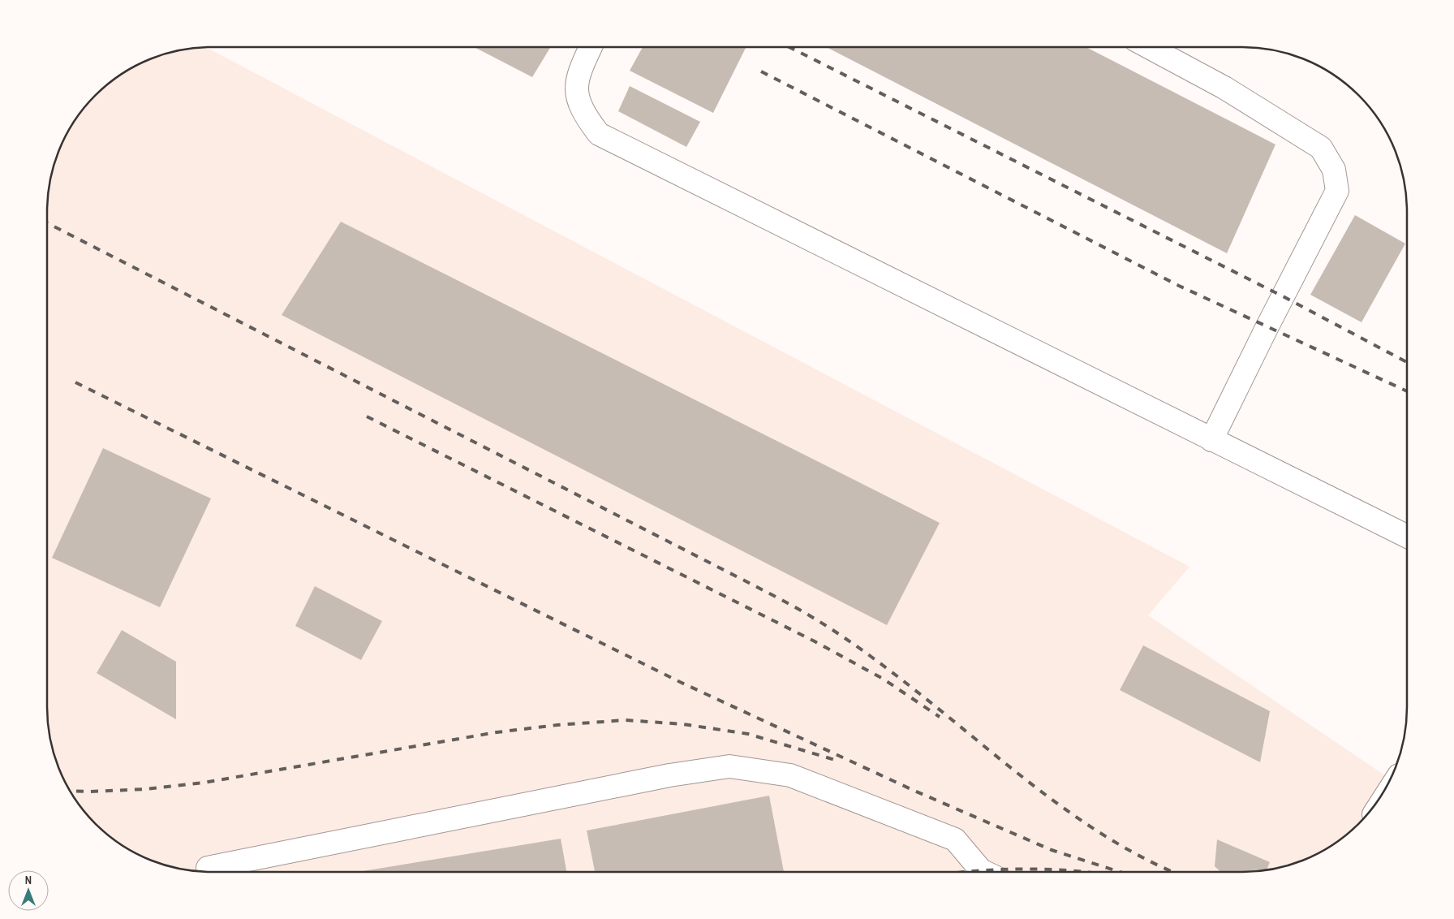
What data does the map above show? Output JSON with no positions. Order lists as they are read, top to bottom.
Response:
{
  "north": "top"
}
